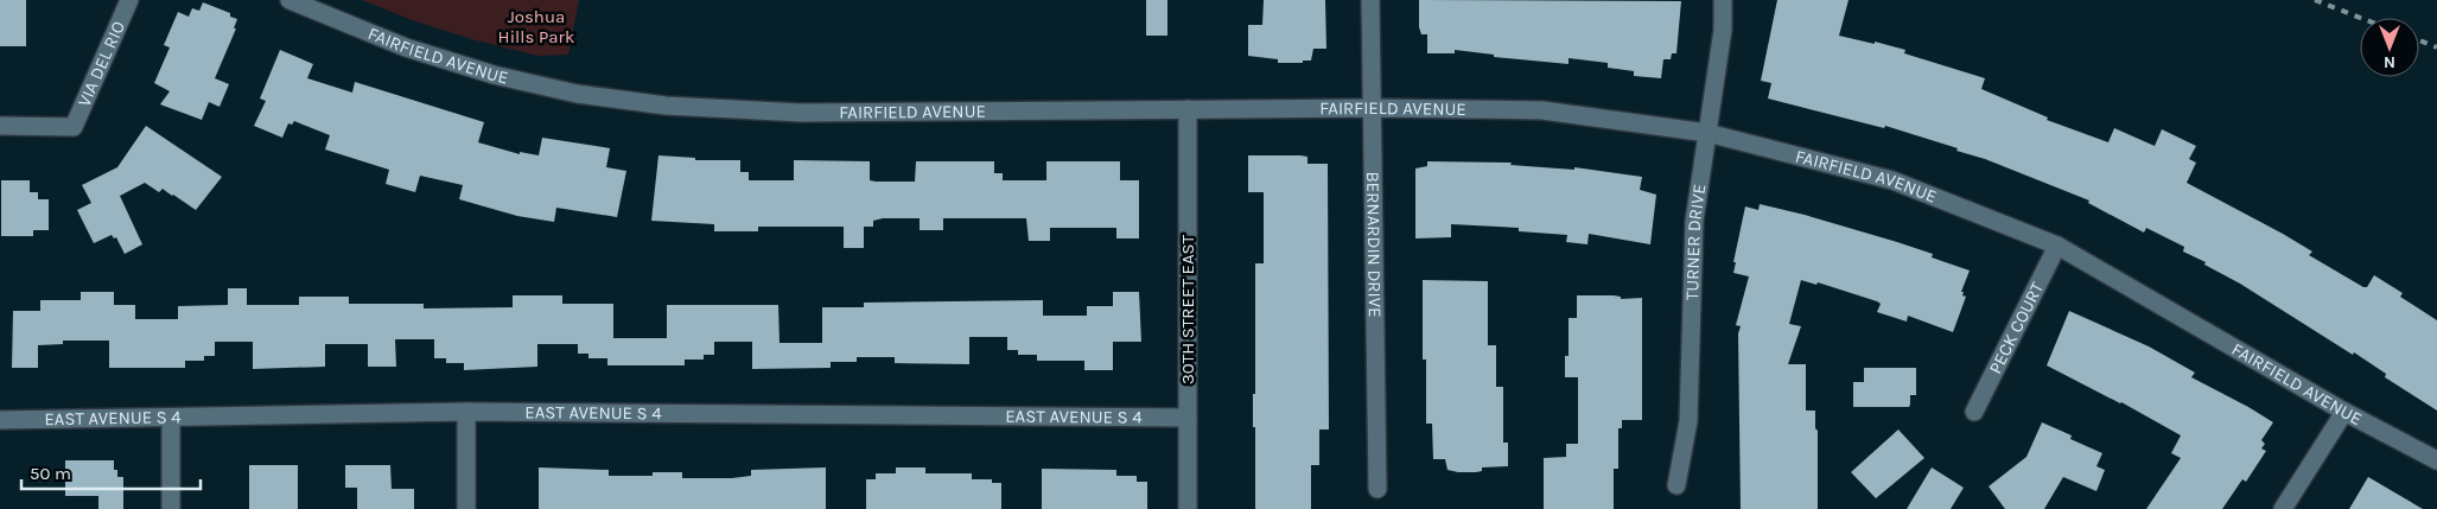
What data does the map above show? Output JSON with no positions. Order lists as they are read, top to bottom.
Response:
{
  "streets": {
    "street": [
      "FAIRFIELD AVENUE",
      "VIA DEL RIO",
      "TURNER DRIVE",
      "BERNARDIN DRIVE",
      "30TH STREET EAST",
      "PECK COURT",
      "EAST AVENUE S 4"
    ]
  },
  "crossings": [
    ["FAIRFIELD AVENUE", "TURNER DRIVE"],
    ["FAIRFIELD AVENUE", "BERNARDIN DRIVE"],
    ["FAIRFIELD AVENUE", "30TH STREET EAST"],
    ["FAIRFIELD AVENUE", "PECK COURT"],
    ["30TH STREET EAST", "EAST AVENUE S 4"]
  ],
  "parks": ["Joshua Hills Park"],
  "scale_bar": "50 m",
  "north": "bottom"
}
